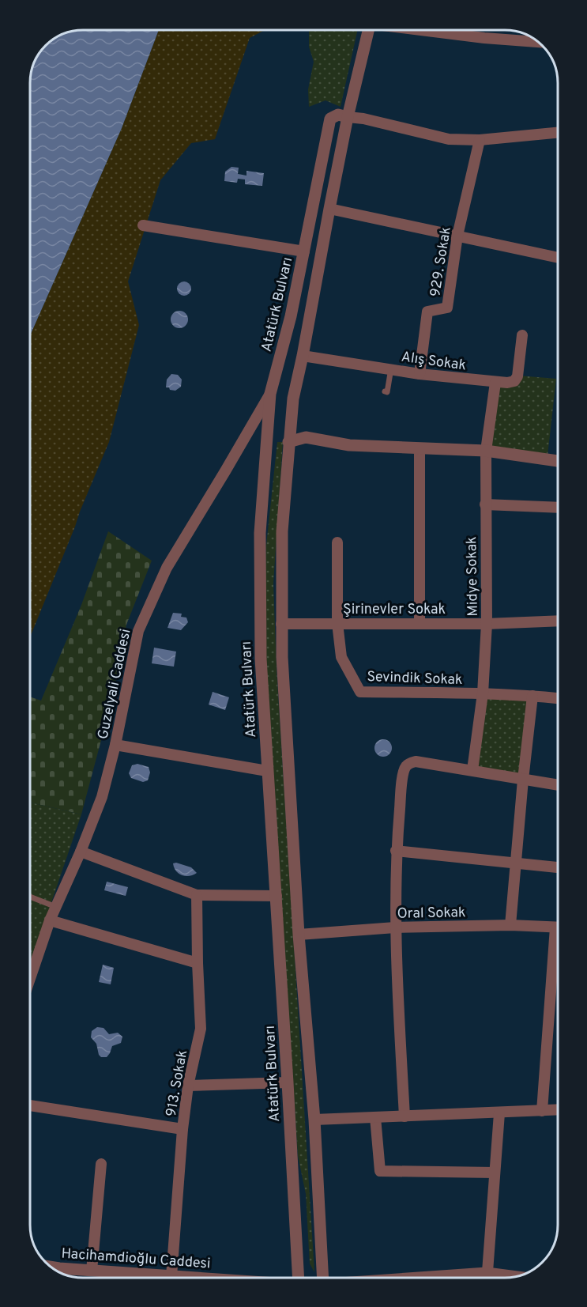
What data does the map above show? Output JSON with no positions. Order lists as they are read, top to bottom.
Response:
{
  "streets": {
    "street": [
      "929. Sokak",
      "Atatürk Bulvarı",
      "Alış Sokak",
      "Midye Sokak",
      "Şirinevler Sokak",
      "Sevindik Sokak",
      "Guzelyali Caddesi",
      "Oral Sokak",
      "913. Sokak",
      "Hacihamdioğlu Caddesi"
    ]
  },
  "crossings": [
    ["929. Sokak", "Alış Sokak"],
    ["Atatürk Bulvarı", "Guzelyali Caddesi"],
    ["Alış Sokak", "Midye Sokak"],
    ["Midye Sokak", "Şirinevler Sokak"],
    ["Midye Sokak", "Sevindik Sokak"],
    ["Şirinevler Sokak", "Sevindik Sokak"],
    ["913. Sokak", "Hacihamdioğlu Caddesi"]
  ]
}
